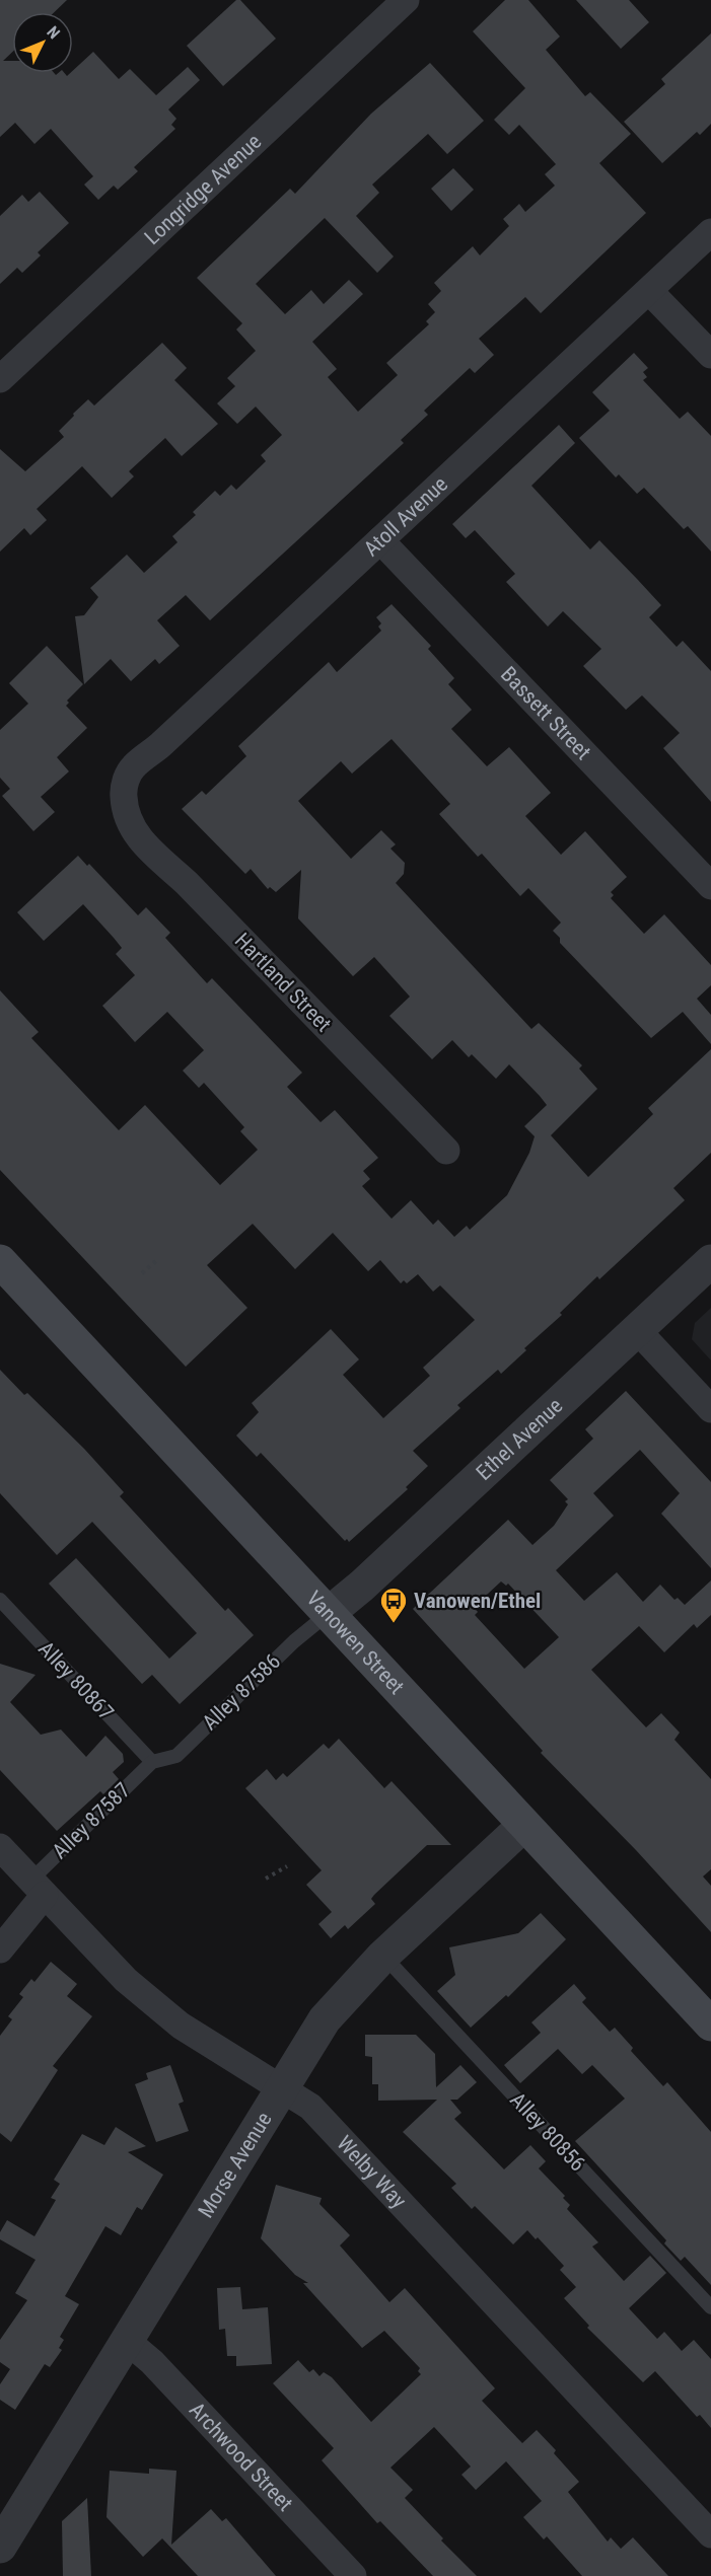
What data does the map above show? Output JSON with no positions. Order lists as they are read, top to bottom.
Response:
{
  "streets": {
    "main road": ["Vanowen Street"],
    "street": [
      "Longridge Avenue",
      "Atoll Avenue",
      "Bassett Street",
      "Hartland Street",
      "Ethel Avenue",
      "Morse Avenue",
      "Welby Way",
      "Archwood Street"
    ],
    "lane": [
      "Alley 80867",
      "Alley 87586",
      "Alley 87587",
      "Alley 80856"
    ]
  },
  "crossings": [
    ["Atoll Avenue", "Bassett Street"],
    ["Atoll Avenue", "Hartland Street"],
    ["Ethel Avenue", "Vanowen Street"],
    ["Ethel Avenue", "Alley 87586"],
    ["Vanowen Street", "Alley 87586"],
    ["Vanowen Street", "Morse Avenue"],
    ["Alley 80867", "Alley 87586"],
    ["Alley 80867", "Alley 87587"],
    ["Alley 87586", "Alley 87587"],
    ["Alley 87587", "Welby Way"],
    ["Alley 80856", "Morse Avenue"],
    ["Morse Avenue", "Welby Way"],
    ["Morse Avenue", "Archwood Street"]
  ],
  "places": {
    "bus stop": ["Vanowen/Ethel"]
  },
  "north": "top right"
}
